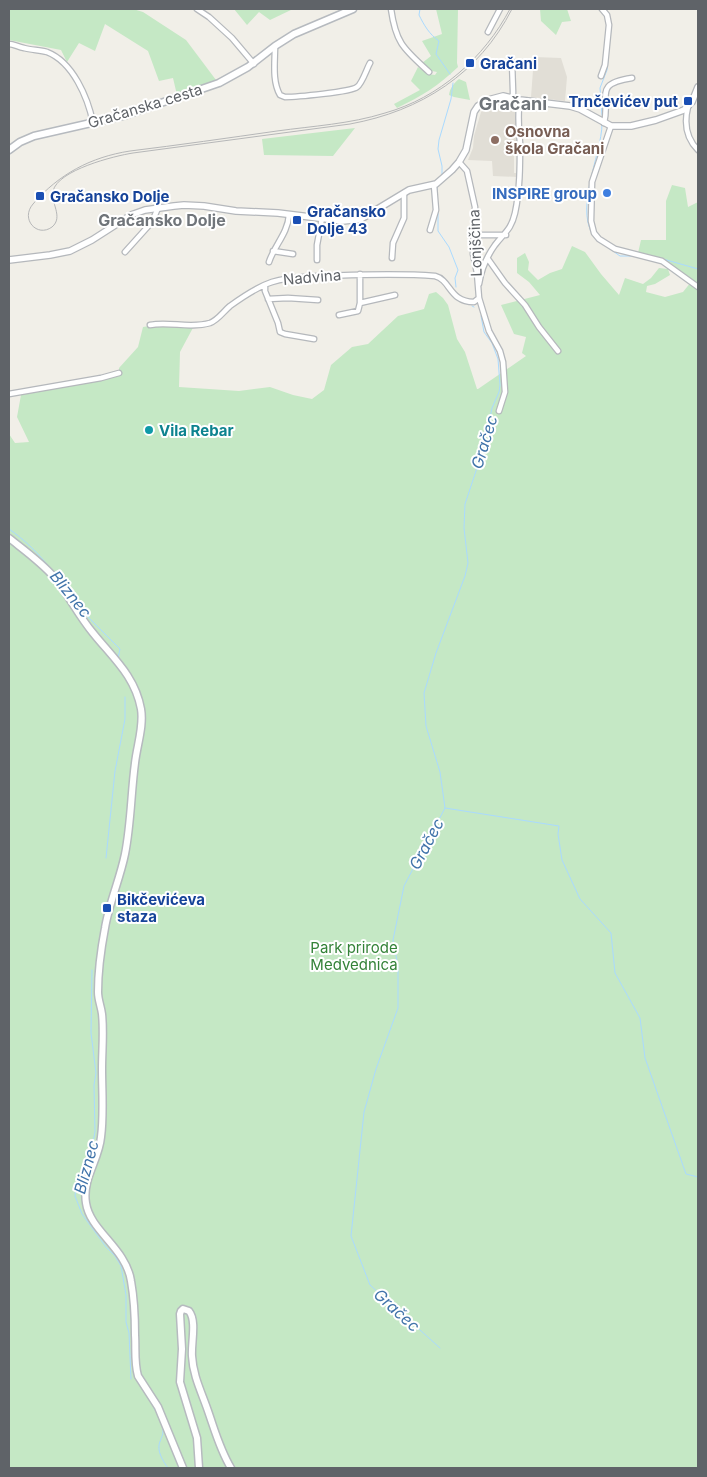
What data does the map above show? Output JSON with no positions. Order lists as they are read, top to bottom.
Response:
{
  "streets": {
    "main road": ["Gračanska cesta"],
    "street": ["Lonjščina", "Nadvina"]
  },
  "crossings": [
    ["Lonjščina", "Nadvina"]
  ],
  "districts": ["Gračani", "Gračansko Dolje"],
  "water": ["Gračec", "Bliznec"],
  "parks": ["Park prirode Medvednica"],
  "places": {
    "transit": [
      "Gračani",
      "Trnčevićev put",
      "Gračansko Dolje",
      "Gračansko Dolje 43",
      "Bikčevićeva staza"
    ],
    "other": ["Osnovna škola Gračani", "INSPIRE group", "Vila Rebar"]
  }
}
